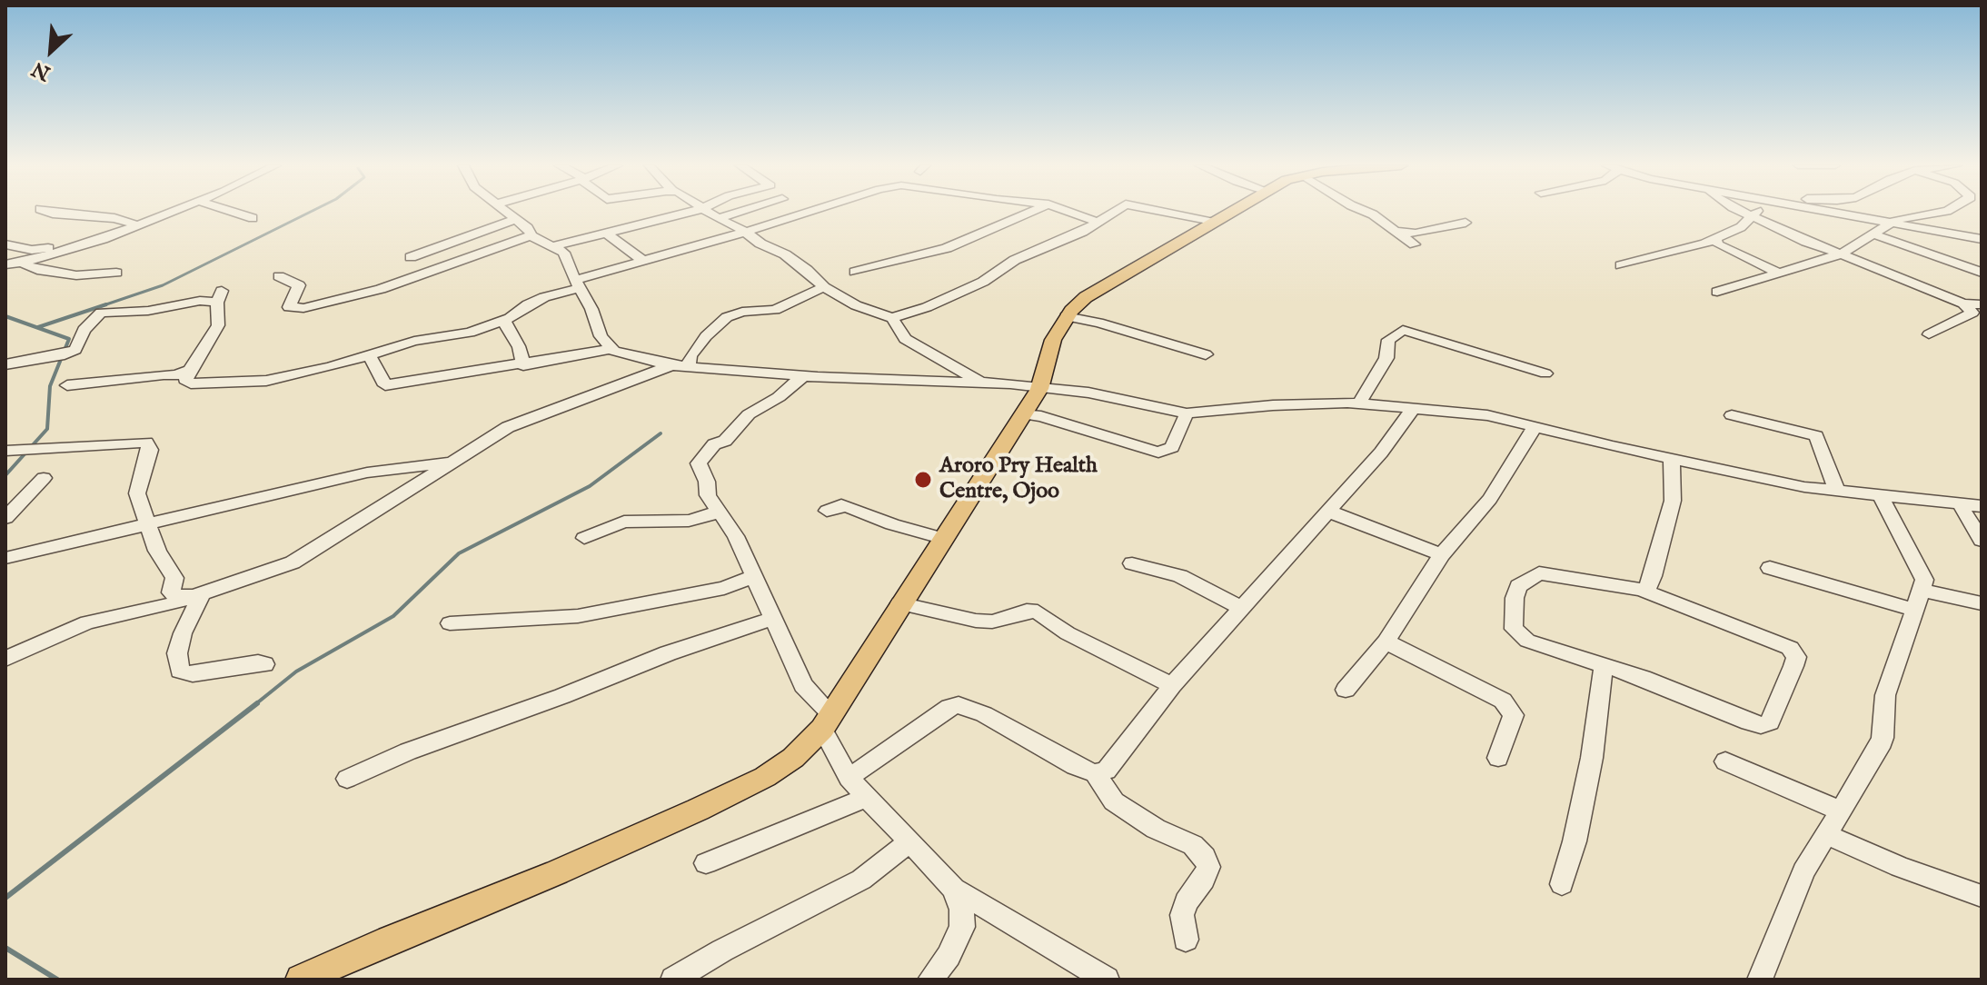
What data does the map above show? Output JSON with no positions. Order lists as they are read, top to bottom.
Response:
{
  "places": ["Aroro Pry Health Centre, Ojoo"],
  "north": "bottom left"
}
